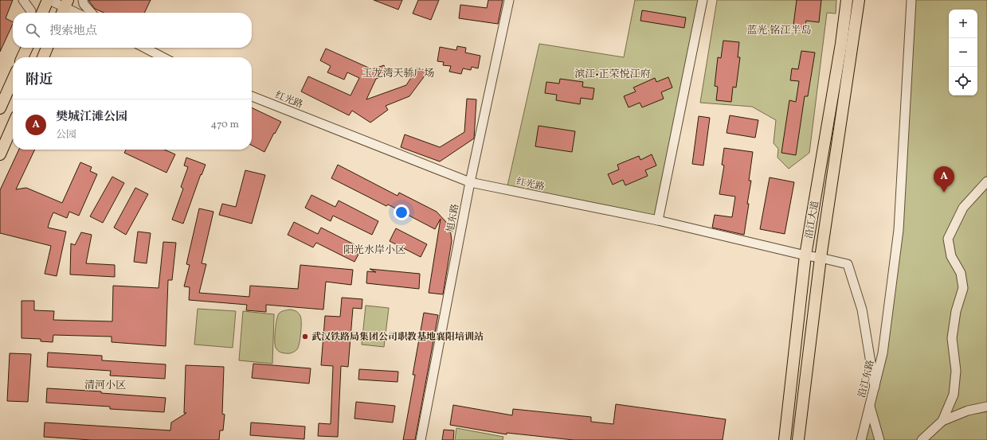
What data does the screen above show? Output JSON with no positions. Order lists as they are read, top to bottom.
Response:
{
  "streets": {
    "main road": ["沿江大道"],
    "street": ["红光路", "旭东路", "沿江东路"]
  },
  "crossings": [
    ["红光路", "旭东路"],
    ["红光路", "沿江大道"],
    ["红光路", "沿江东路"]
  ],
  "districts": [
    "蓝光·铭江半岛",
    "玉龙湾天骄广场",
    "滨江•正荣悦江府",
    "阳光水岸小区",
    "清河小区"
  ],
  "places": ["武汉铁路局集团公司职教基地襄阳培训站"],
  "page": {
    "map_buttons": ["+", "−"],
    "search": "搜索地点",
    "heading": "附近",
    "list": [
      {
        "mark": "A",
        "name": "樊城江滩公园",
        "note": "公园",
        "value": "470 m"
      }
    ],
    "pins": "A"
  }
}
